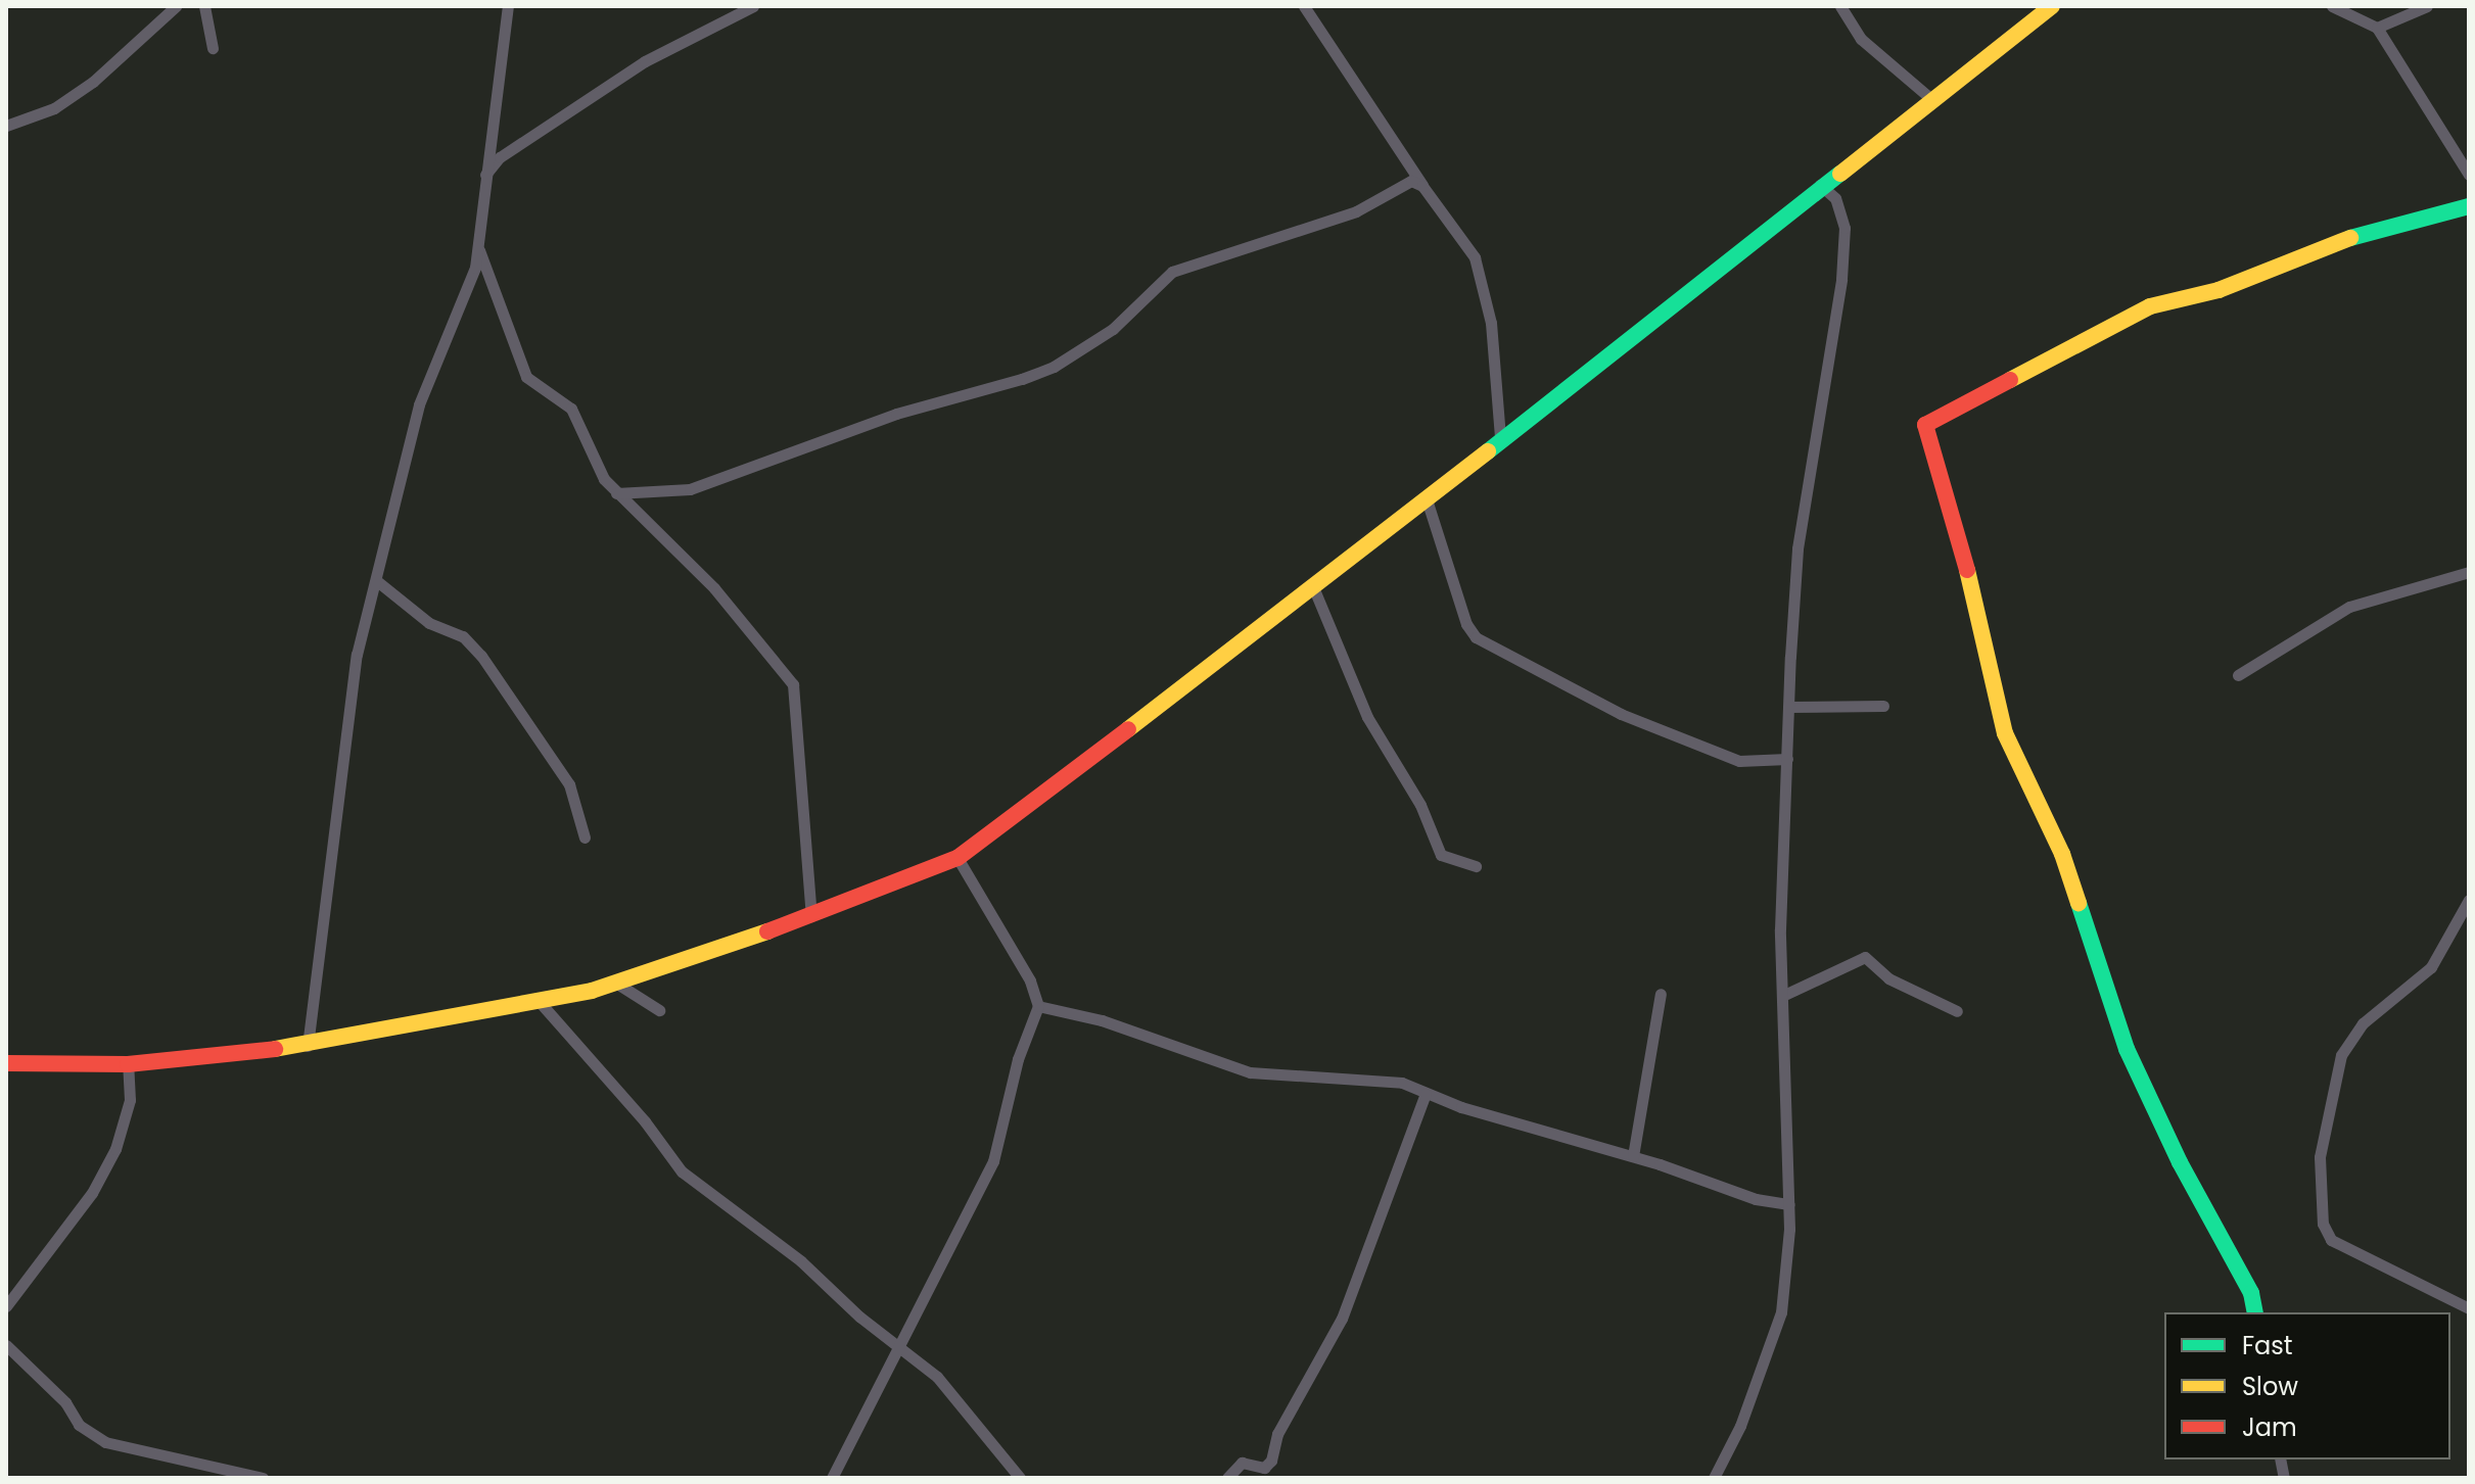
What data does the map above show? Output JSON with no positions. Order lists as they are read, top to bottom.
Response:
{
  "legend": ["Fast", "Slow", "Jam"]
}
